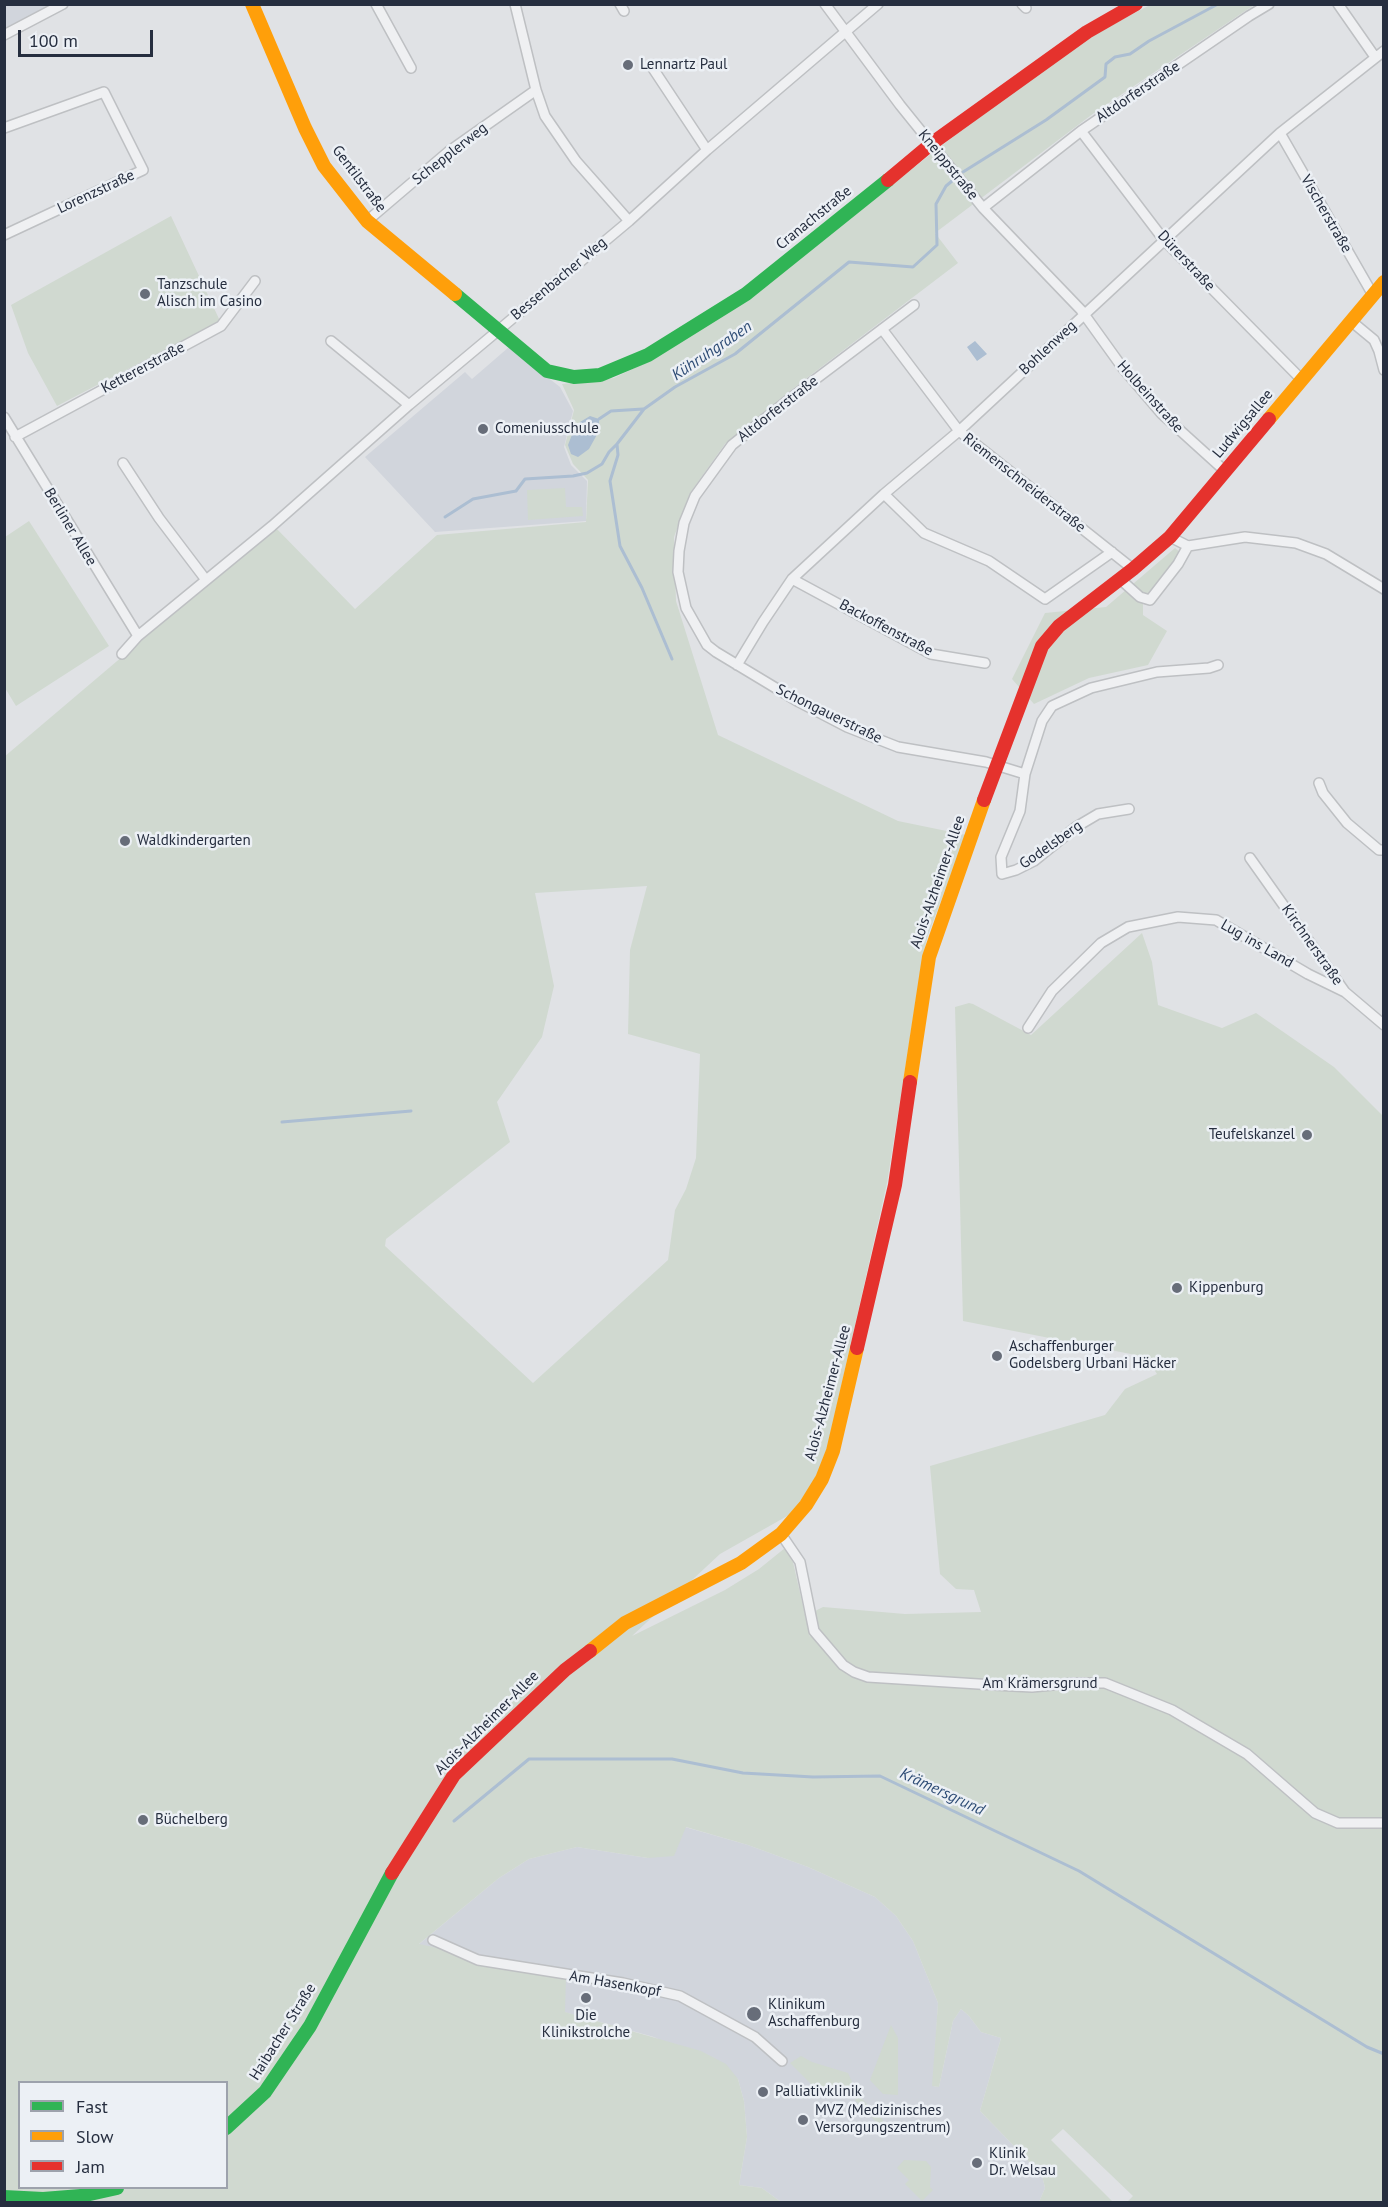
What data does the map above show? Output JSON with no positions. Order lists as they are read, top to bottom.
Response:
{
  "streets": {
    "street": [
      "Altdorferstraße",
      "Schepplerweg",
      "Kneippstraße",
      "Gentilstraße",
      "Lorenzstraße",
      "Vischerstraße",
      "Cranachstraße",
      "Dürerstraße",
      "Bessenbacher Weg",
      "Bohlenweg",
      "Kettererstraße",
      "Holbeinstraße",
      "Ludwigsallee",
      "Riemenschneiderstraße",
      "Berliner Allee",
      "Backoffenstraße",
      "Schongauerstraße",
      "Godelsberg",
      "Alois-Alzheimer-Allee",
      "Lug ins Land",
      "Kirchnerstraße",
      "Am Krämersgrund",
      "Am Hasenkopf",
      "Haibacher Straße"
    ]
  },
  "crossings": [
    ["Altdorferstraße", "Kneippstraße"],
    ["Altdorferstraße", "Dürerstraße"],
    ["Altdorferstraße", "Bohlenweg"],
    ["Altdorferstraße", "Riemenschneiderstraße"],
    ["Altdorferstraße", "Schongauerstraße"],
    ["Schepplerweg", "Gentilstraße"],
    ["Kneippstraße", "Cranachstraße"],
    ["Kneippstraße", "Bessenbacher Weg"],
    ["Kneippstraße", "Bohlenweg"],
    ["Kneippstraße", "Holbeinstraße"],
    ["Gentilstraße", "Cranachstraße"],
    ["Gentilstraße", "Bessenbacher Weg"],
    ["Vischerstraße", "Bohlenweg"],
    ["Vischerstraße", "Ludwigsallee"],
    ["Cranachstraße", "Bessenbacher Weg"],
    ["Dürerstraße", "Bohlenweg"],
    ["Dürerstraße", "Ludwigsallee"],
    ["Bessenbacher Weg", "Berliner Allee"],
    ["Bohlenweg", "Holbeinstraße"],
    ["Bohlenweg", "Riemenschneiderstraße"],
    ["Bohlenweg", "Backoffenstraße"],
    ["Bohlenweg", "Schongauerstraße"],
    ["Kettererstraße", "Berliner Allee"],
    ["Holbeinstraße", "Ludwigsallee"],
    ["Ludwigsallee", "Riemenschneiderstraße"],
    ["Ludwigsallee", "Schongauerstraße"],
    ["Ludwigsallee", "Alois-Alzheimer-Allee"],
    ["Schongauerstraße", "Alois-Alzheimer-Allee"],
    ["Alois-Alzheimer-Allee", "Am Krämersgrund"],
    ["Alois-Alzheimer-Allee", "Haibacher Straße"],
    ["Lug ins Land", "Kirchnerstraße"]
  ],
  "water": ["Kühruhgraben", "Krämersgrund"],
  "places": [
    "Lennartz Paul",
    "Tanzschule Alisch im Casino",
    "Comeniusschule",
    "Waldkindergarten",
    "Teufelskanzel",
    "Kippenburg",
    "Aschaffenburger Godelsberg Urbani Häcker",
    "Büchelberg",
    "Die Klinikstrolche",
    "Klinikum Aschaffenburg",
    "Palliativklinik",
    "MVZ (Medizinisches Versorgungszentrum)",
    "Klinik Dr. Welsau"
  ],
  "legend": ["Fast", "Slow", "Jam"],
  "scale_bar": "100 m"
}
